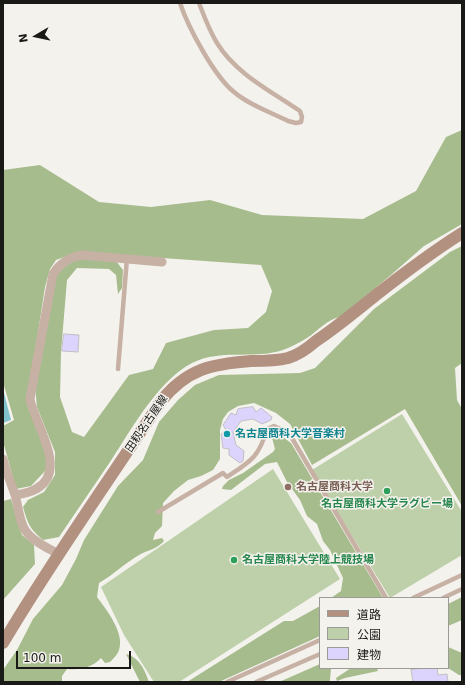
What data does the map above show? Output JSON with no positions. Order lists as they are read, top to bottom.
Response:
{
  "streets": {
    "main road": ["田籾名古屋線"]
  },
  "places": [
    "名古屋商科大学音楽村",
    "名古屋商科大学",
    "名古屋商科大学ラグビー場",
    "名古屋商科大学陸上競技場"
  ],
  "legend": ["道路", "公園", "建物"],
  "scale_bar": "100 m",
  "north": "left"
}
